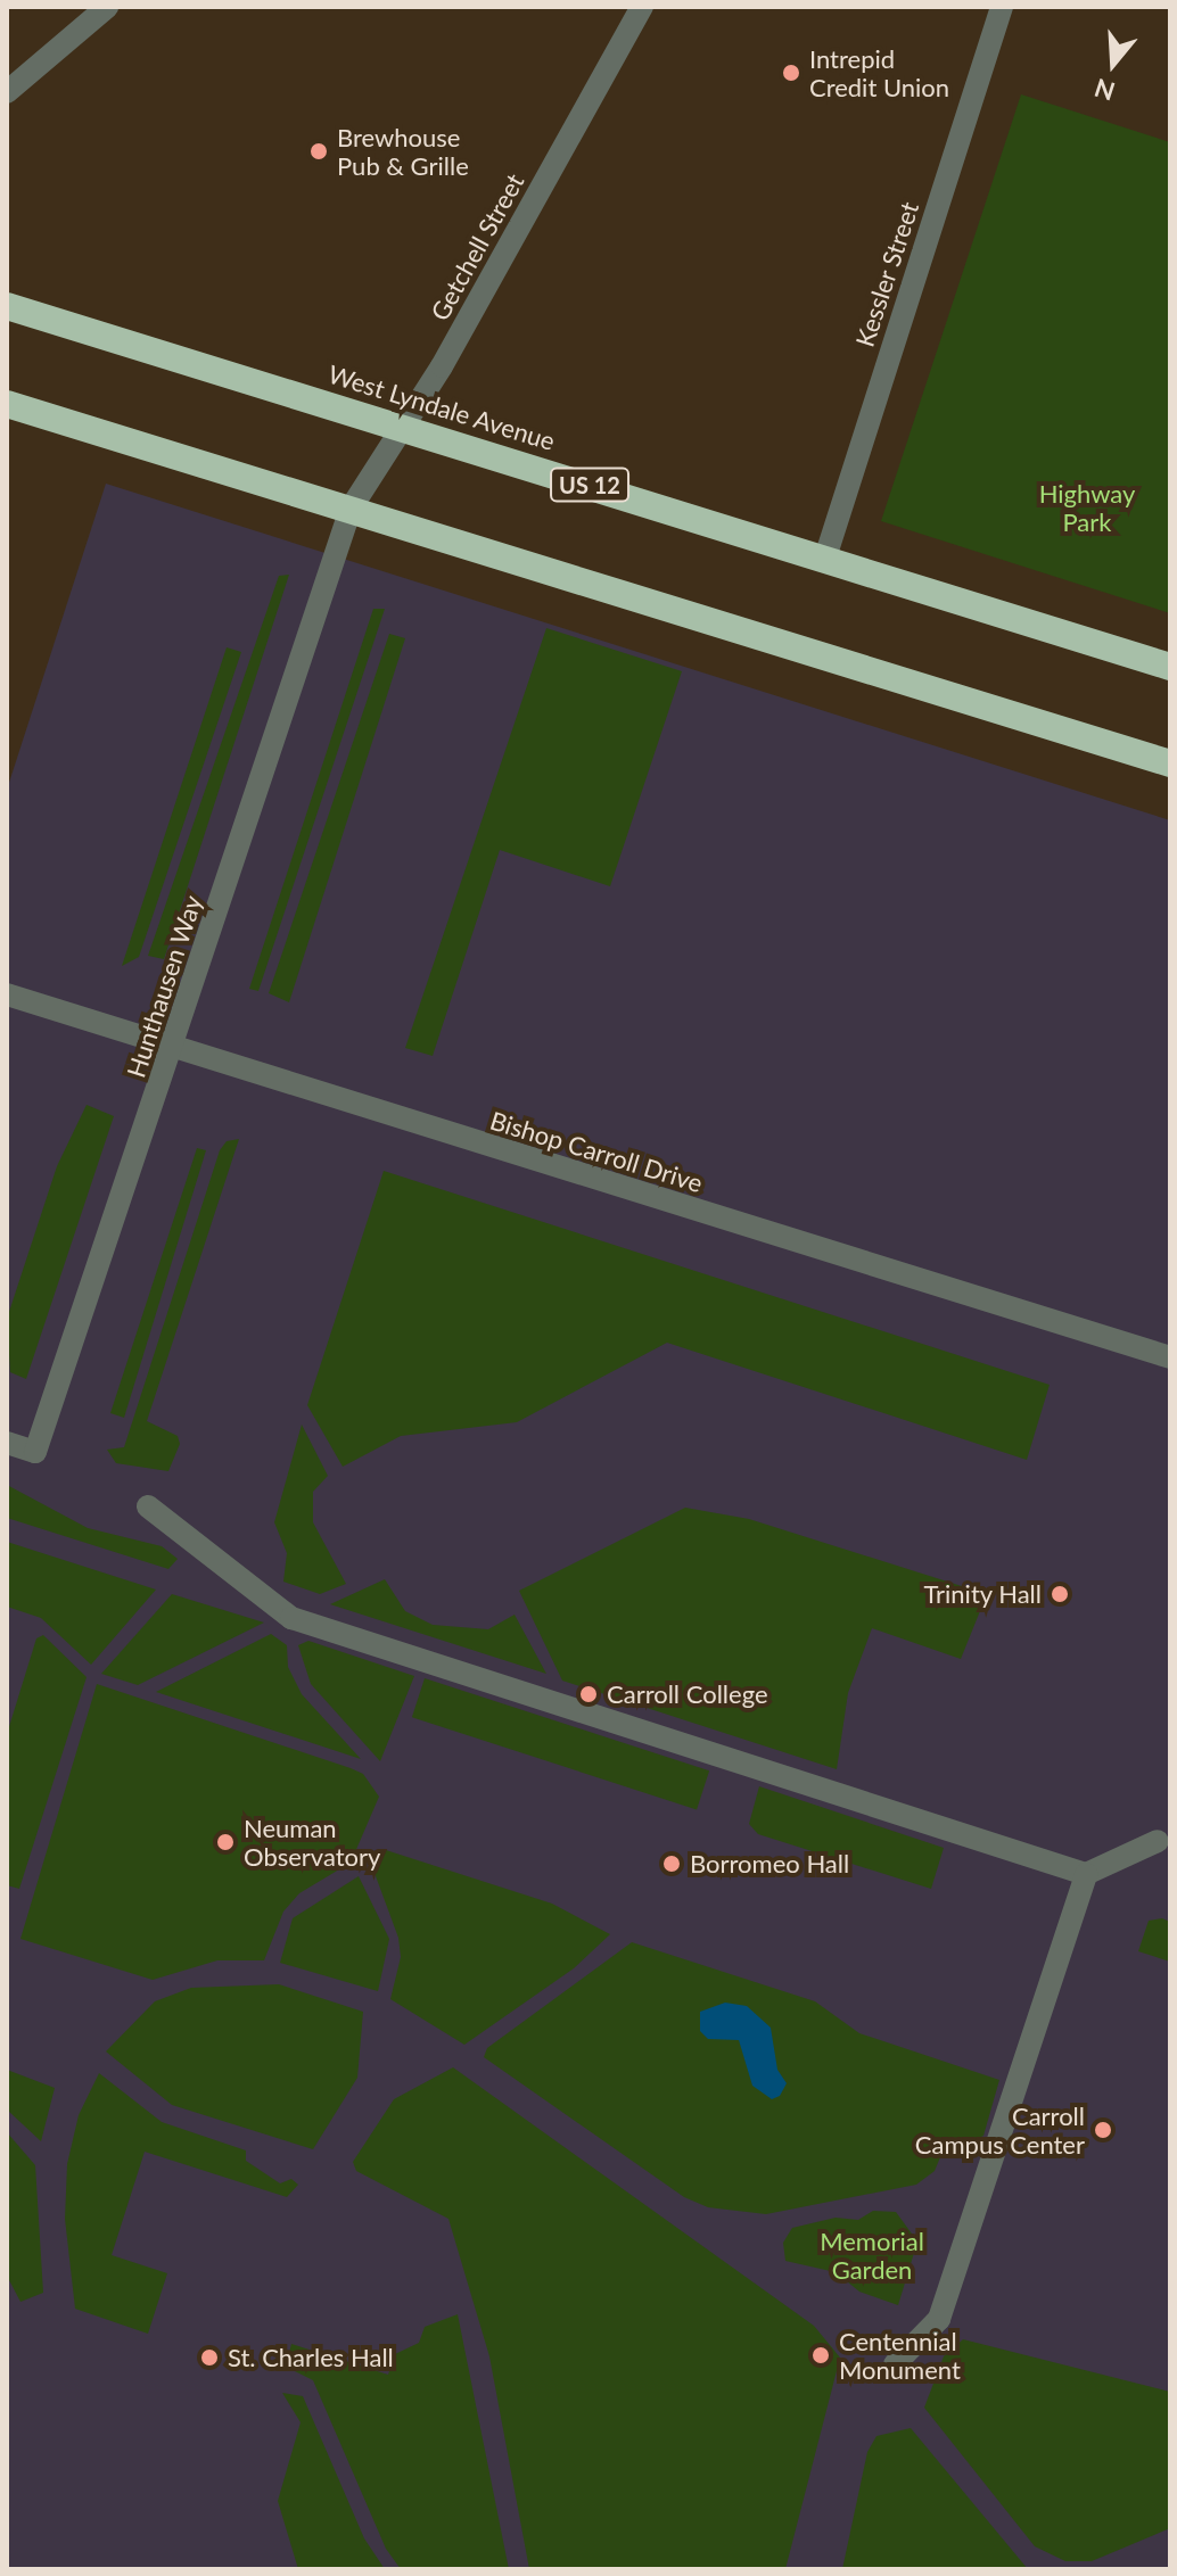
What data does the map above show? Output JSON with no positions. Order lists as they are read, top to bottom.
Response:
{
  "streets": {
    "highway": ["West Lyndale Avenue", "US 12"],
    "street": [
      "Getchell Street",
      "Kessler Street",
      "Hunthausen Way",
      "Bishop Carroll Drive"
    ]
  },
  "crossings": [
    ["Getchell Street", "West Lyndale Avenue"],
    ["Getchell Street", "Hunthausen Way"],
    ["Kessler Street", "West Lyndale Avenue"],
    ["Hunthausen Way", "Bishop Carroll Drive"]
  ],
  "parks": ["Highway Park", "Memorial Garden"],
  "places": [
    "Intrepid Credit Union",
    "Brewhouse Pub & Grille",
    "Trinity Hall",
    "Carroll College",
    "Neuman Observatory",
    "Borromeo Hall",
    "Carroll Campus Center",
    "Centennial Monument",
    "St. Charles Hall"
  ],
  "north": "bottom"
}
